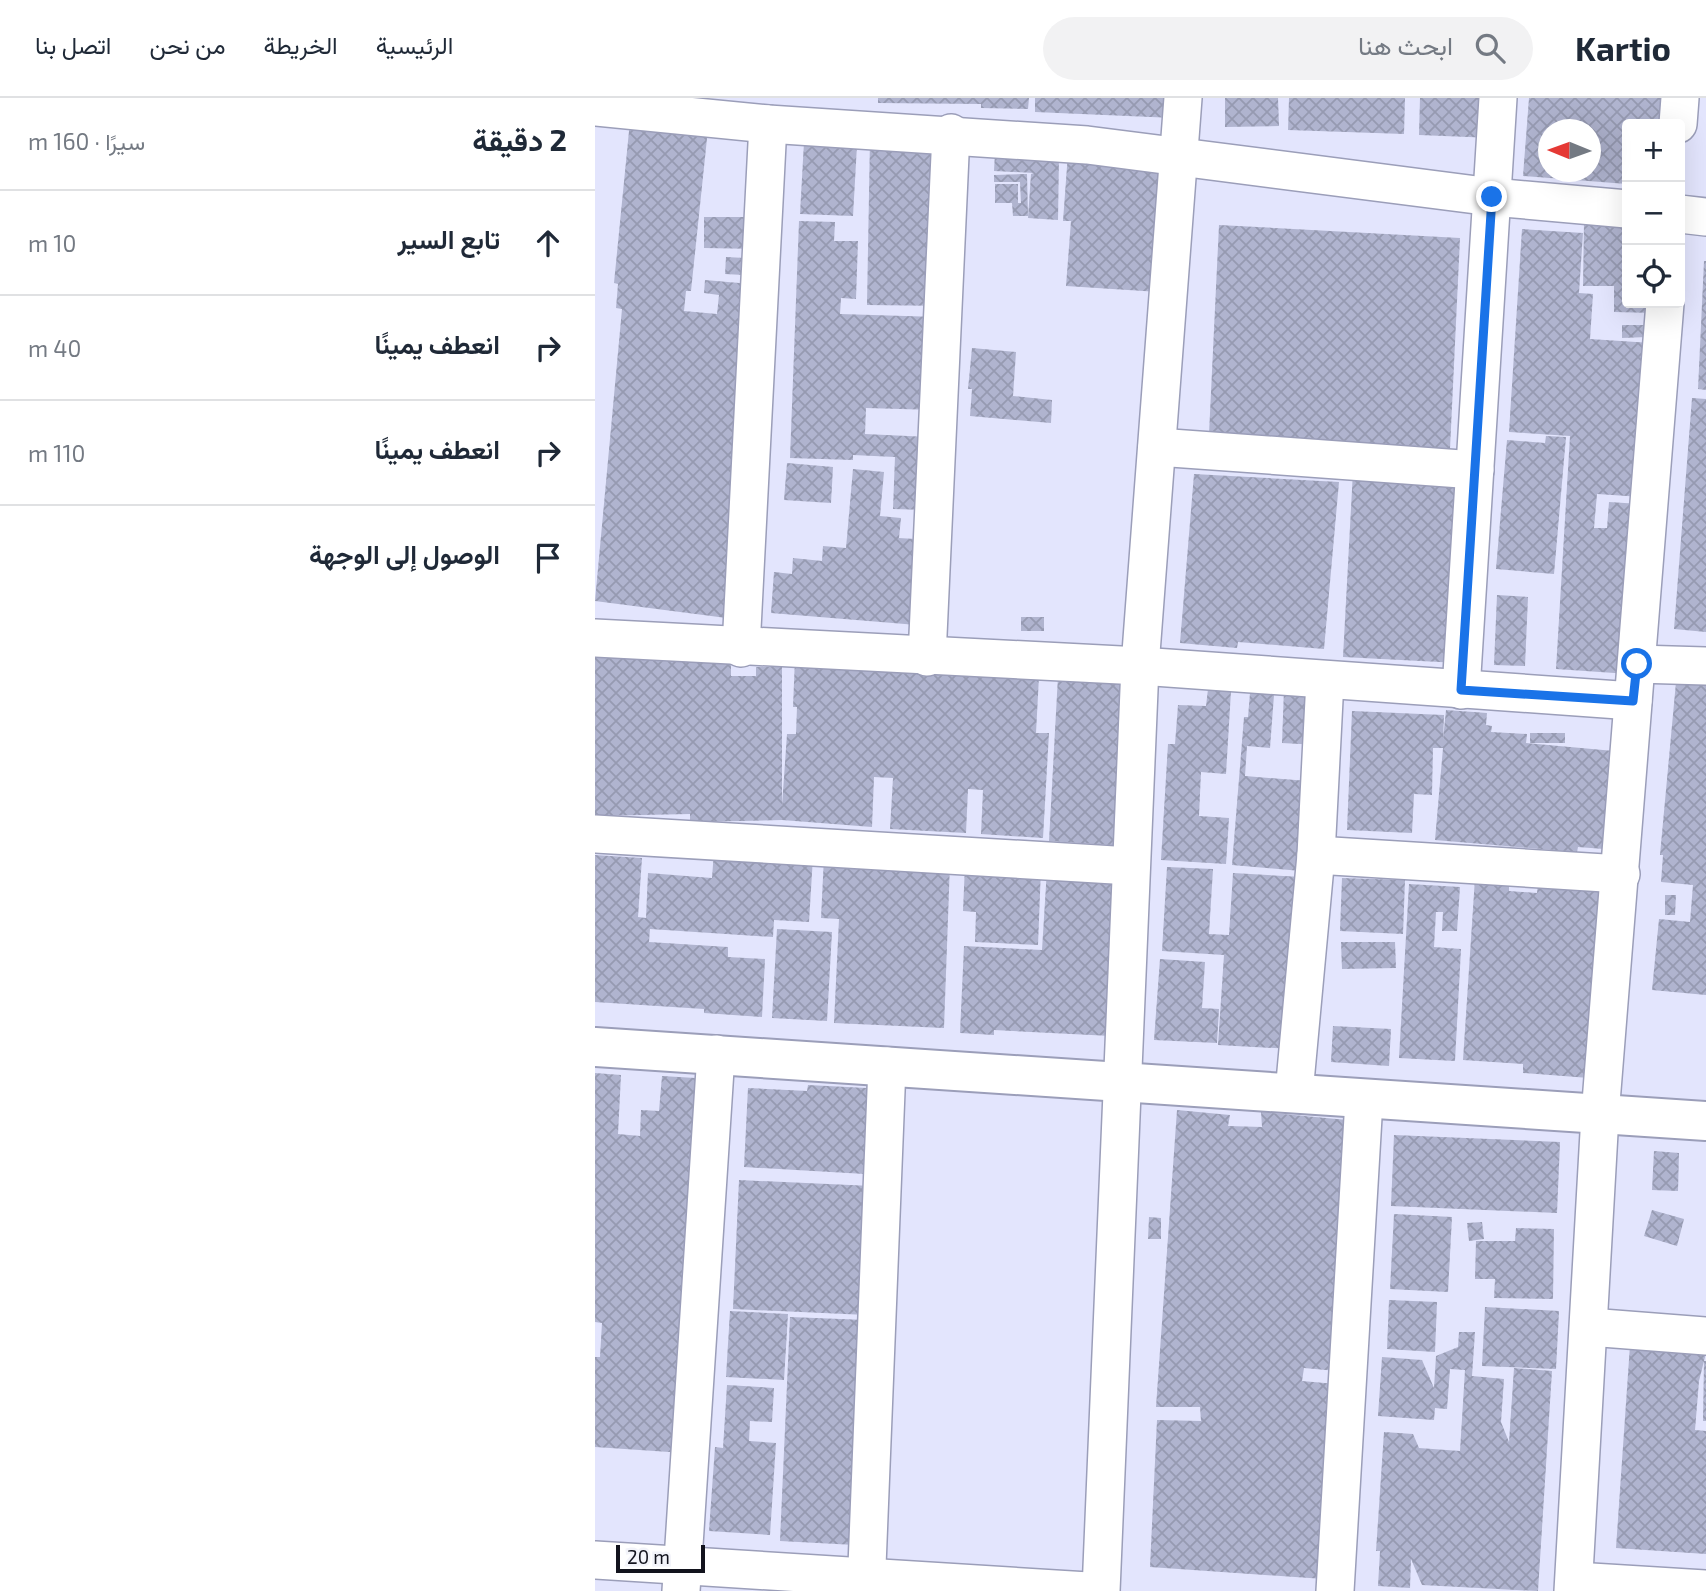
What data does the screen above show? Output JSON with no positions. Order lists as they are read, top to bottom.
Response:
{
  "scale_bar": "20 m",
  "north": "left",
  "page": {
    "header": "Kartio",
    "search": "ابحث هنا",
    "nav": [
      "الرئيسية",
      "الخريطة",
      "من نحن",
      "اتصل بنا"
    ],
    "heading": ["2 دقيقة", "سيرًا · 160 m"],
    "map_buttons": ["+", "−"],
    "list": [
      ["تابع السير", "10 m"],
      ["انعطف يمينًا", "40 m"],
      ["انعطف يمينًا", "110 m"],
      "الوصول إلى الوجهة"
    ],
    "scale": "20 m"
  }
}
